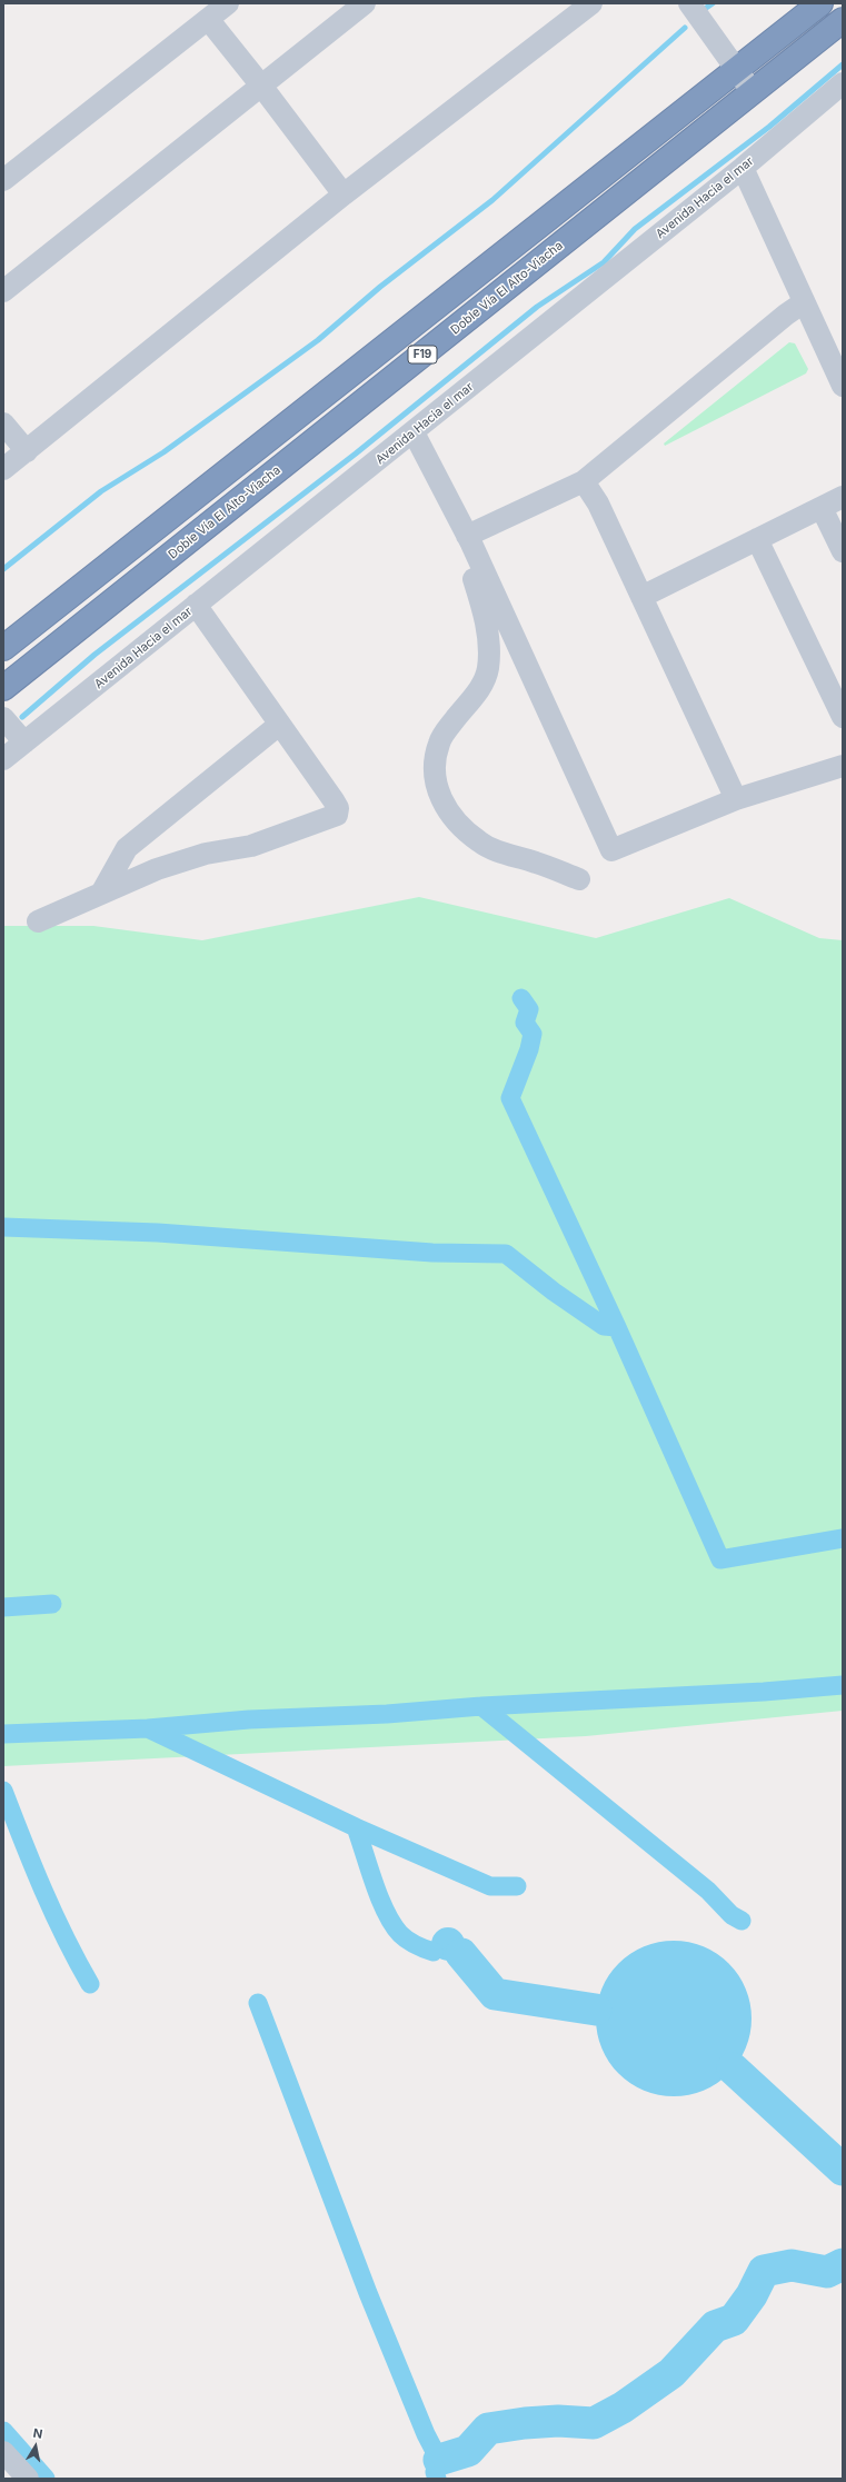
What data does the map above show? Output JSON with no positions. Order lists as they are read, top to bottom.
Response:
{
  "streets": {
    "highway": ["Doble Vía El Alto-Viacha", "F19"],
    "street": ["Avenida Hacia el mar"]
  },
  "north": "top"
}
